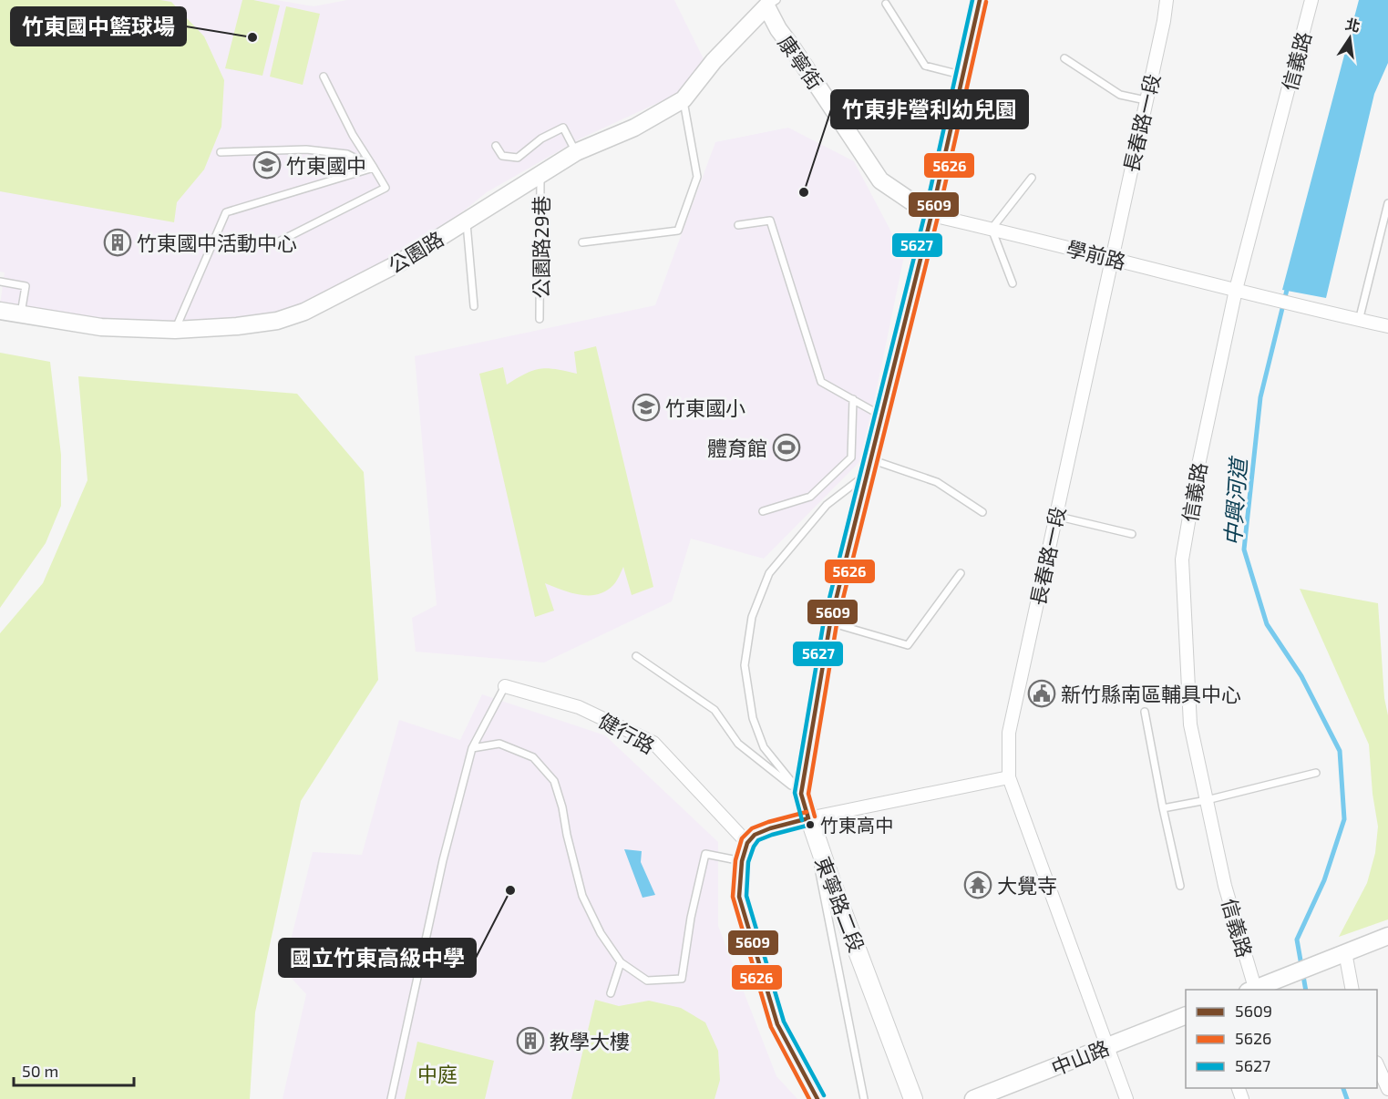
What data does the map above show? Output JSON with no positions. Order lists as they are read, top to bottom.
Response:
{
  "streets": {
    "main road": ["東寧路二段"],
    "street": [
      "信義路",
      "康寧街",
      "長春路一段",
      "公園路",
      "學前路",
      "健行路",
      "中山路"
    ],
    "lane": ["公園路29巷"]
  },
  "crossings": [
    ["信義路", "學前路"],
    ["康寧街", "公園路"],
    ["康寧街", "學前路"],
    ["康寧街", "東寧路二段"],
    ["長春路一段", "學前路"],
    ["長春路一段", "中山路"],
    ["公園路29巷", "公園路"],
    ["學前路", "東寧路二段"]
  ],
  "water": ["中興河道"],
  "parks": ["中庭"],
  "places": {
    "other": [
      "竹東國中籃球場",
      "竹東非營利幼兒園",
      "竹東高中",
      "國立竹東高級中學"
    ],
    "school or university": ["竹東國中", "竹東國小"],
    "building": ["竹東國中活動中心", "教學大樓"],
    "sports": ["體育館"],
    "public building": ["新竹縣南區輔具中心"],
    "temple": ["大覺寺"]
  },
  "lines": ["transit line 5609", "transit line 5627", "transit line 5626"],
  "legend": ["5609", "5626", "5627"],
  "scale_bar": "50 m",
  "north": "top"
}
